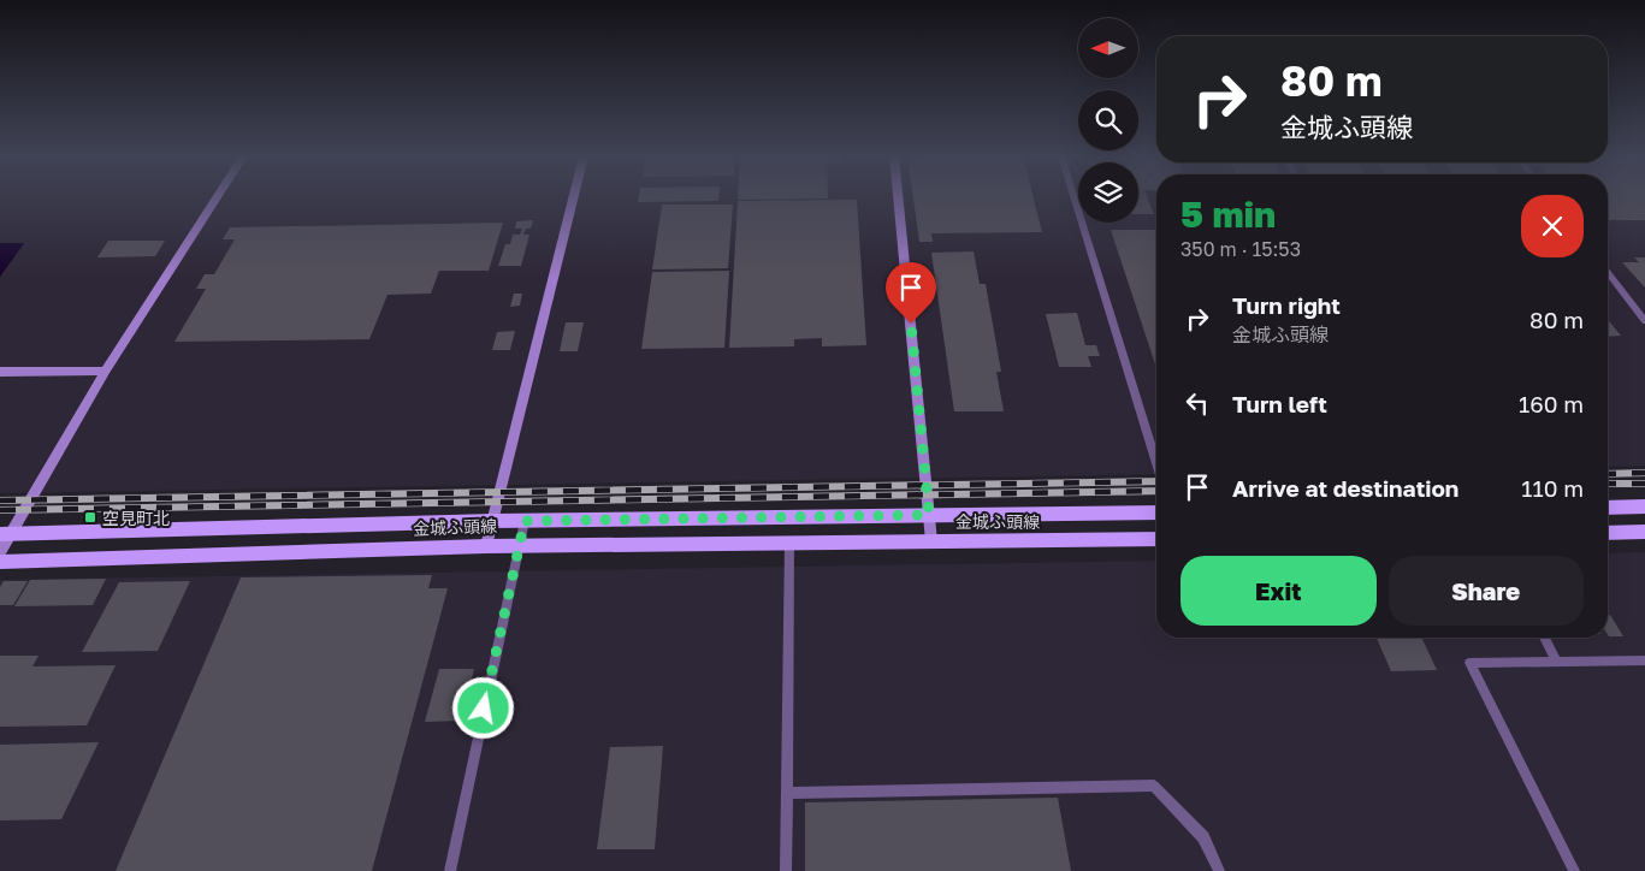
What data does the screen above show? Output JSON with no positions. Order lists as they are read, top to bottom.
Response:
{
  "streets": {
    "main road": ["金城ふ頭線"]
  },
  "places": {
    "transit": ["空見町北"]
  },
  "north": "left",
  "page": {
    "turn": ["80 m", "金城ふ頭線"],
    "heading": ["5 min", "350 m · 15:53"],
    "list": [
      {
        "name": "Turn right",
        "note": "金城ふ頭線",
        "value": "80 m"
      },
      {
        "name": "Turn left",
        "value": "160 m"
      },
      {
        "name": "Arrive at destination",
        "value": "110 m"
      }
    ],
    "buttons": ["Exit", "Share"]
  }
}
